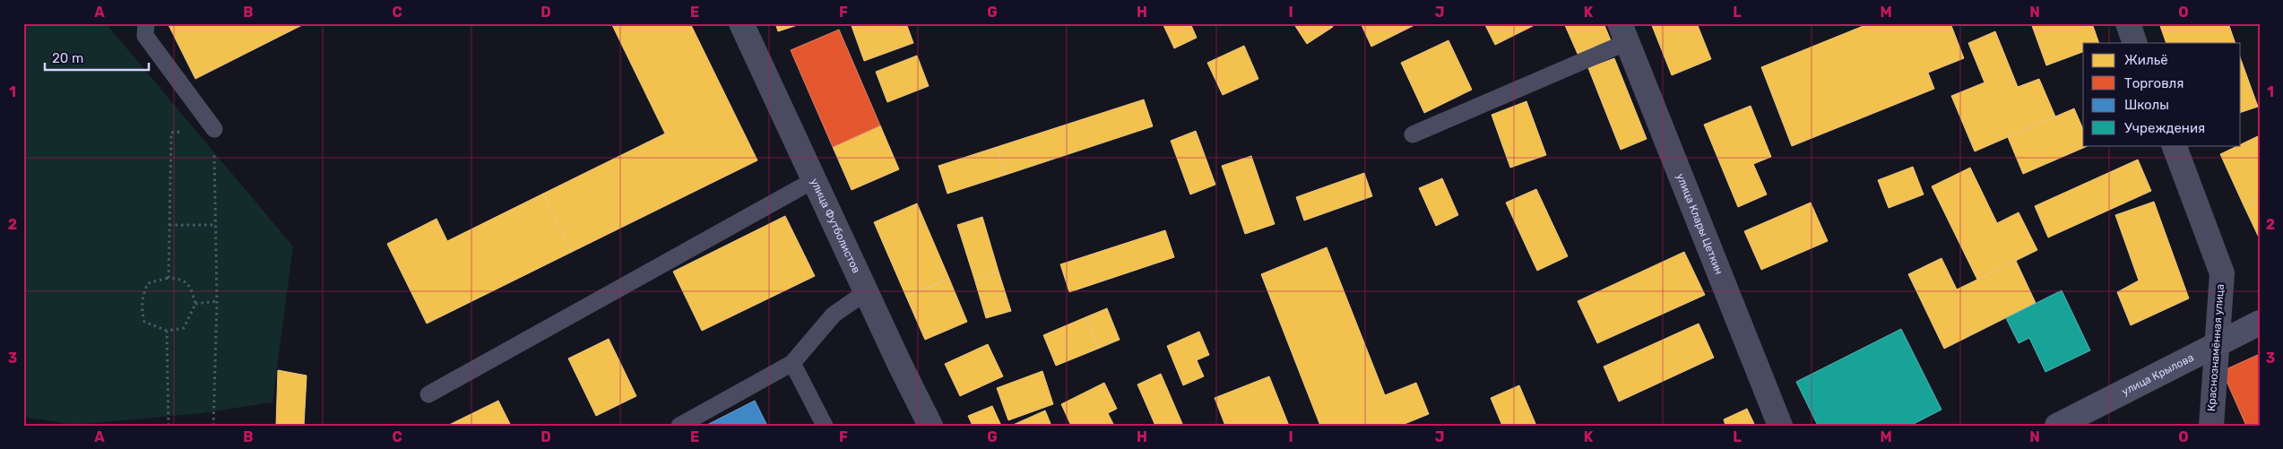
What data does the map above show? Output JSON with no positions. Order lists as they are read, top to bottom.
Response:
{
  "streets": {
    "main road": ["улица Крылова"],
    "street": ["улица Футболистов", "улица Клары Цеткин", "Краснознамённая улица"]
  },
  "crossings": [
    ["Краснознамённая улица", "улица Крылова"]
  ],
  "legend": [
    "Жильё",
    "Торговля",
    "Школы",
    "Учреждения"
  ],
  "scale_bar": "20 m",
  "grid": {
    "columns": [
      "A",
      "B",
      "C",
      "D",
      "E",
      "F",
      "G",
      "H",
      "I",
      "J",
      "K",
      "L",
      "M",
      "N",
      "O"
    ],
    "rows": ["1", "2", "3"]
  }
}
